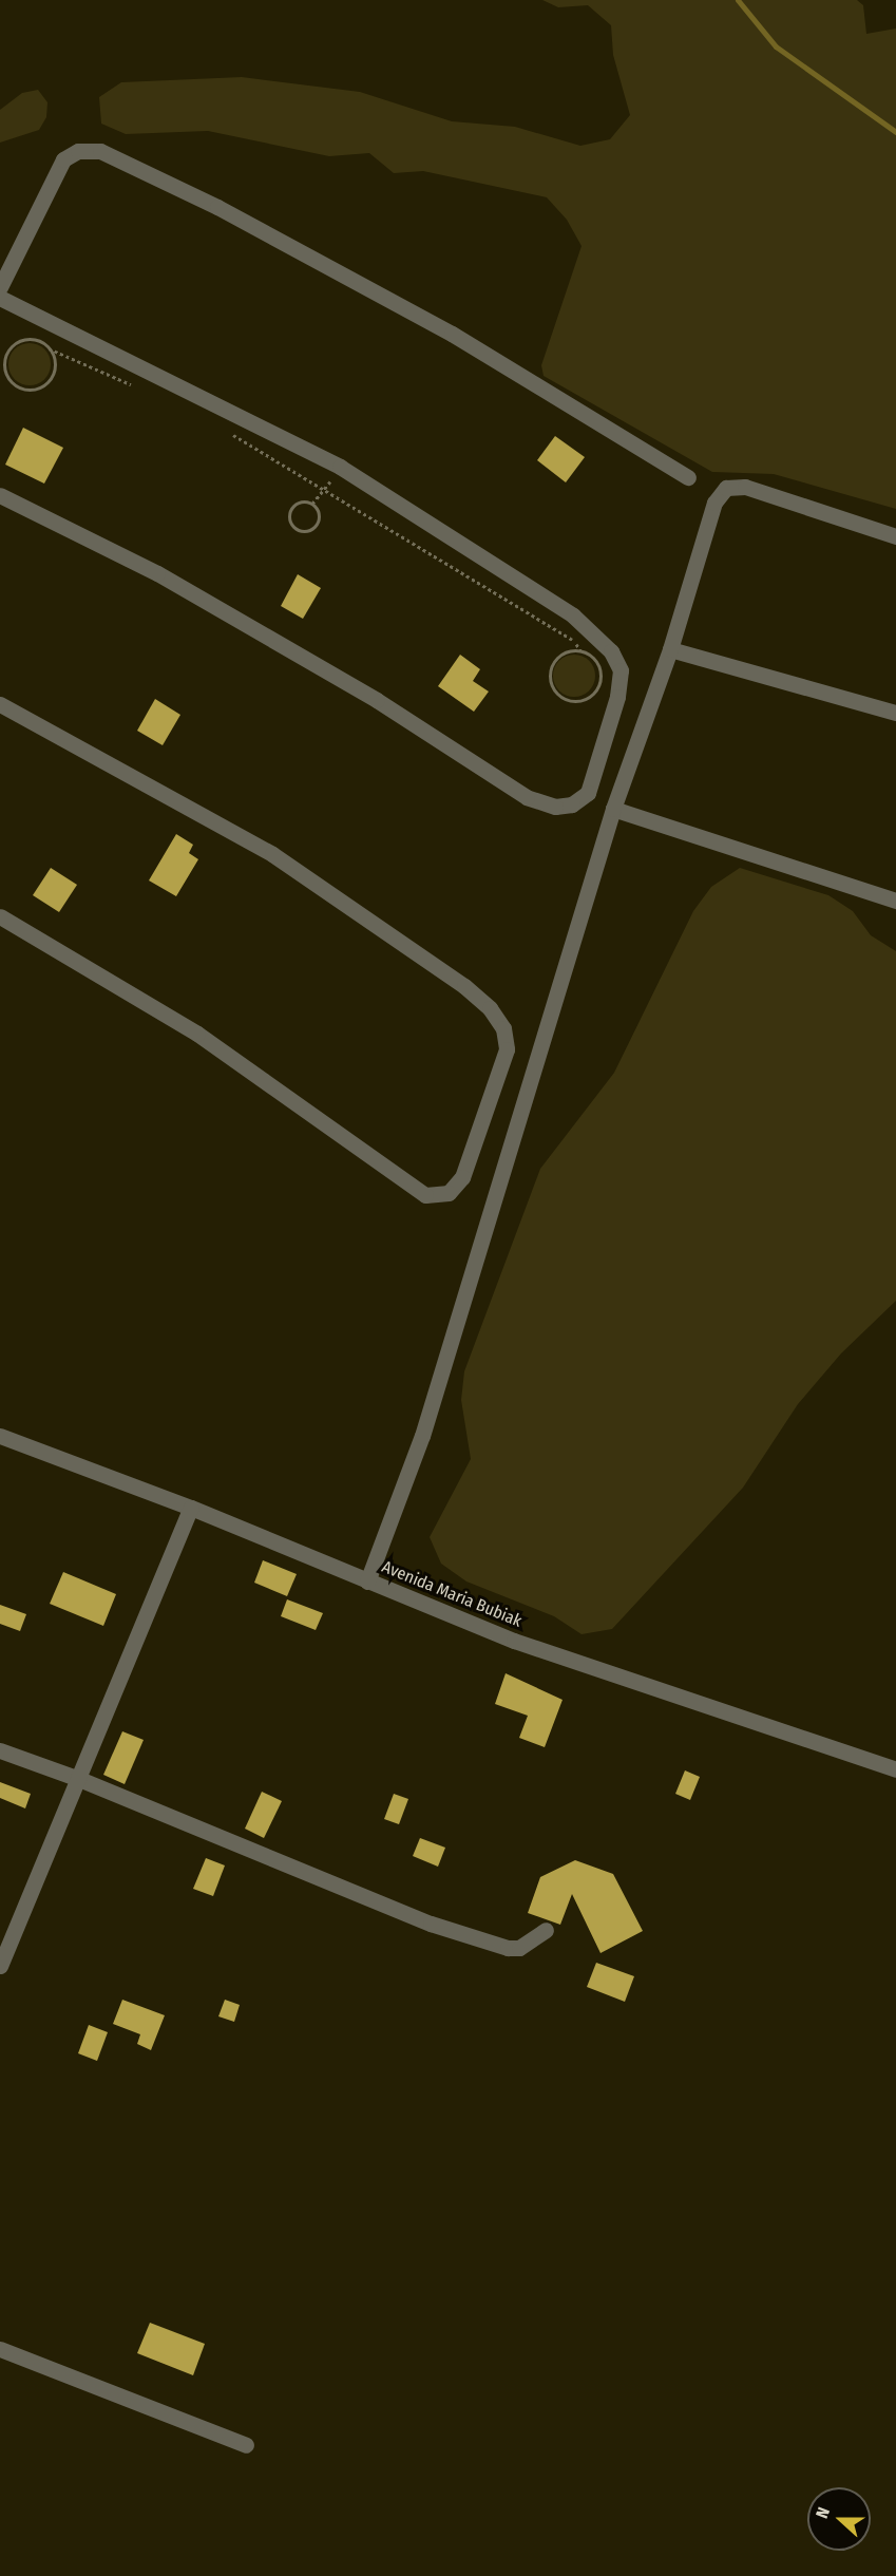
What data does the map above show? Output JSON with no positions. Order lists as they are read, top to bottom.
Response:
{
  "streets": {
    "street": ["Avenida Maria Bubiak"]
  },
  "north": "left"
}
